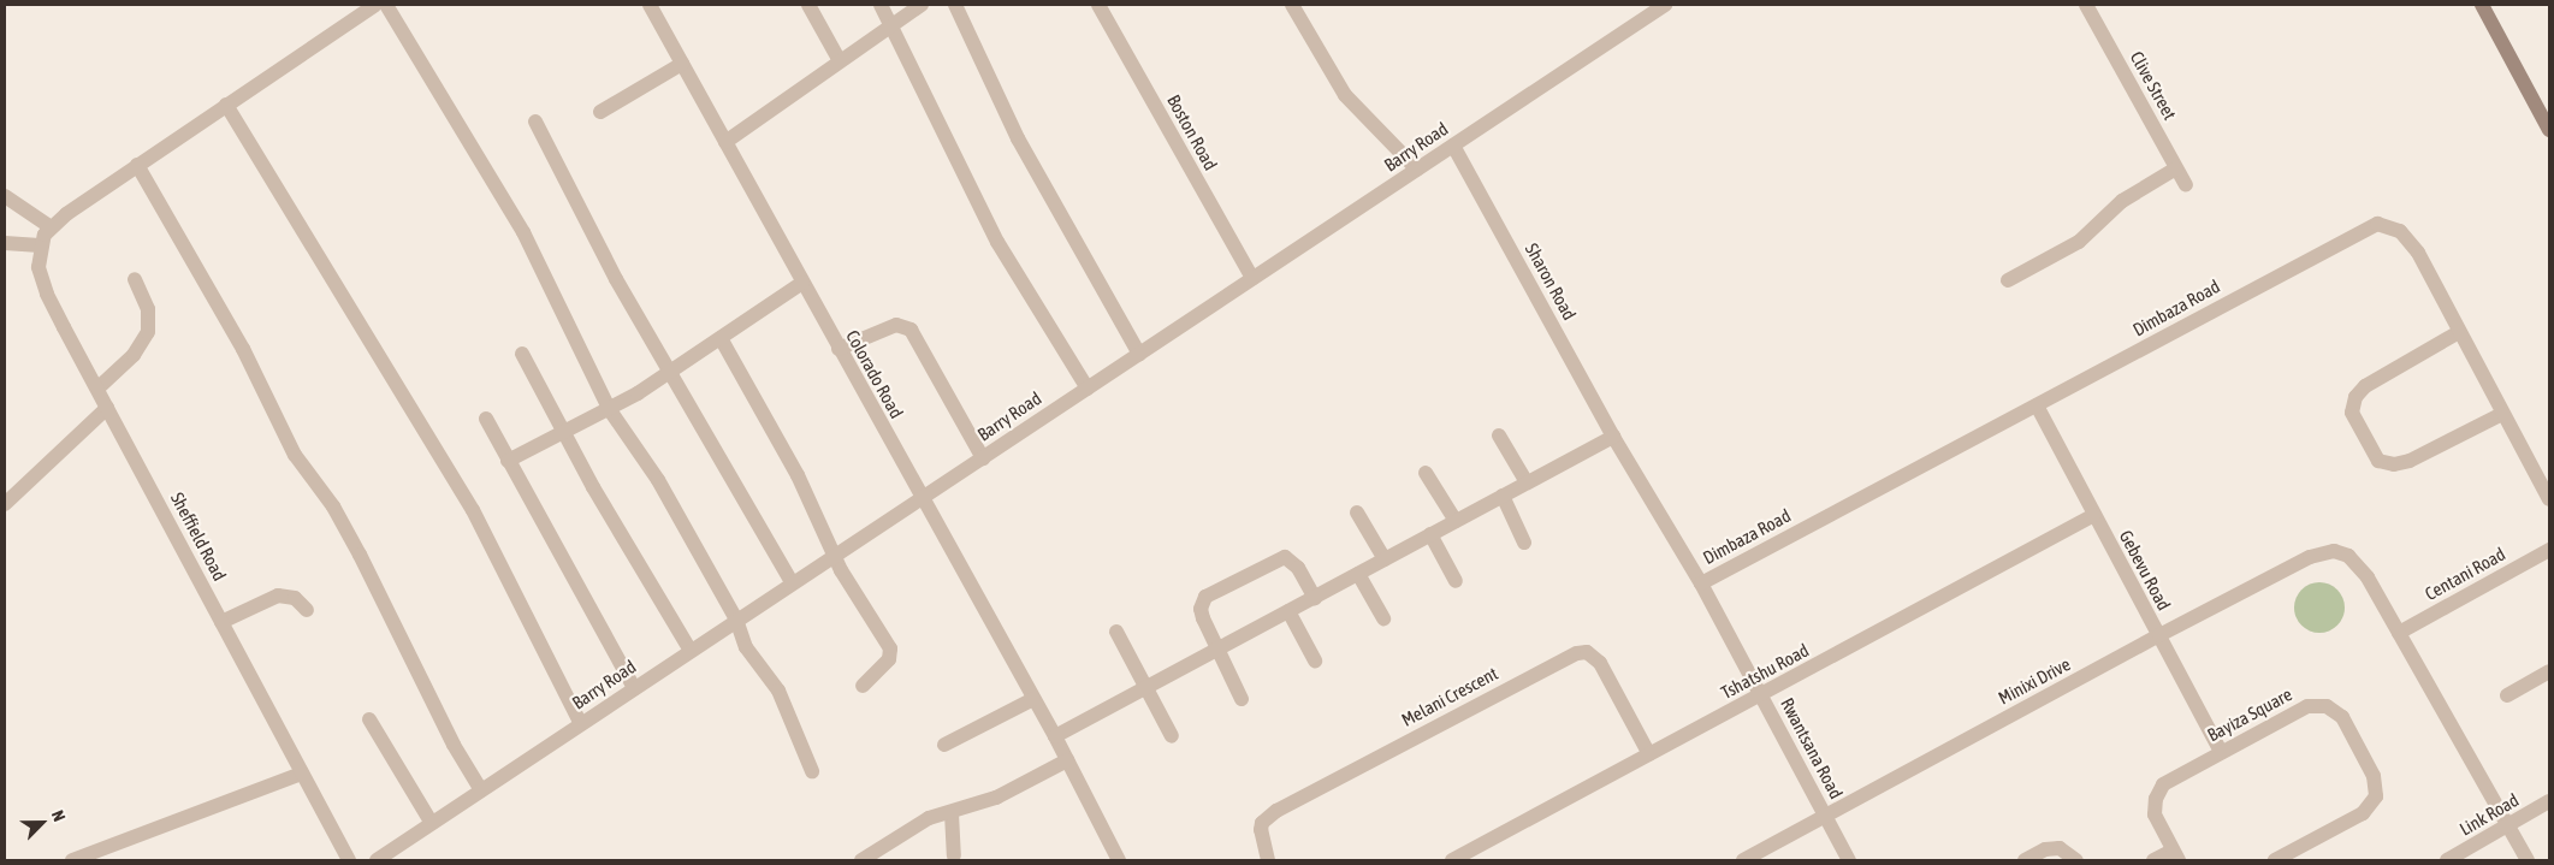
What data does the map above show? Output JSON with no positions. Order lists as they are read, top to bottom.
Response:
{
  "streets": {
    "street": [
      "Clive Street",
      "Boston Road",
      "Barry Road",
      "Sharon Road",
      "Dimbaza Road",
      "Colorado Road",
      "Sheffield Road",
      "Gebevu Road",
      "Centani Road",
      "Tshatshu Road",
      "Minixi Drive",
      "Melani Crescent",
      "Bayiza Square",
      "Rwantsana Road",
      "Link Road"
    ]
  },
  "crossings": [
    ["Boston Road", "Barry Road"],
    ["Barry Road", "Sharon Road"],
    ["Barry Road", "Colorado Road"],
    ["Sharon Road", "Rwantsana Road"],
    ["Dimbaza Road", "Gebevu Road"],
    ["Dimbaza Road", "Rwantsana Road"],
    ["Gebevu Road", "Tshatshu Road"],
    ["Gebevu Road", "Minixi Drive"],
    ["Gebevu Road", "Bayiza Square"],
    ["Centani Road", "Minixi Drive"],
    ["Tshatshu Road", "Melani Crescent"],
    ["Tshatshu Road", "Rwantsana Road"],
    ["Minixi Drive", "Rwantsana Road"]
  ],
  "north": "top right"
}
